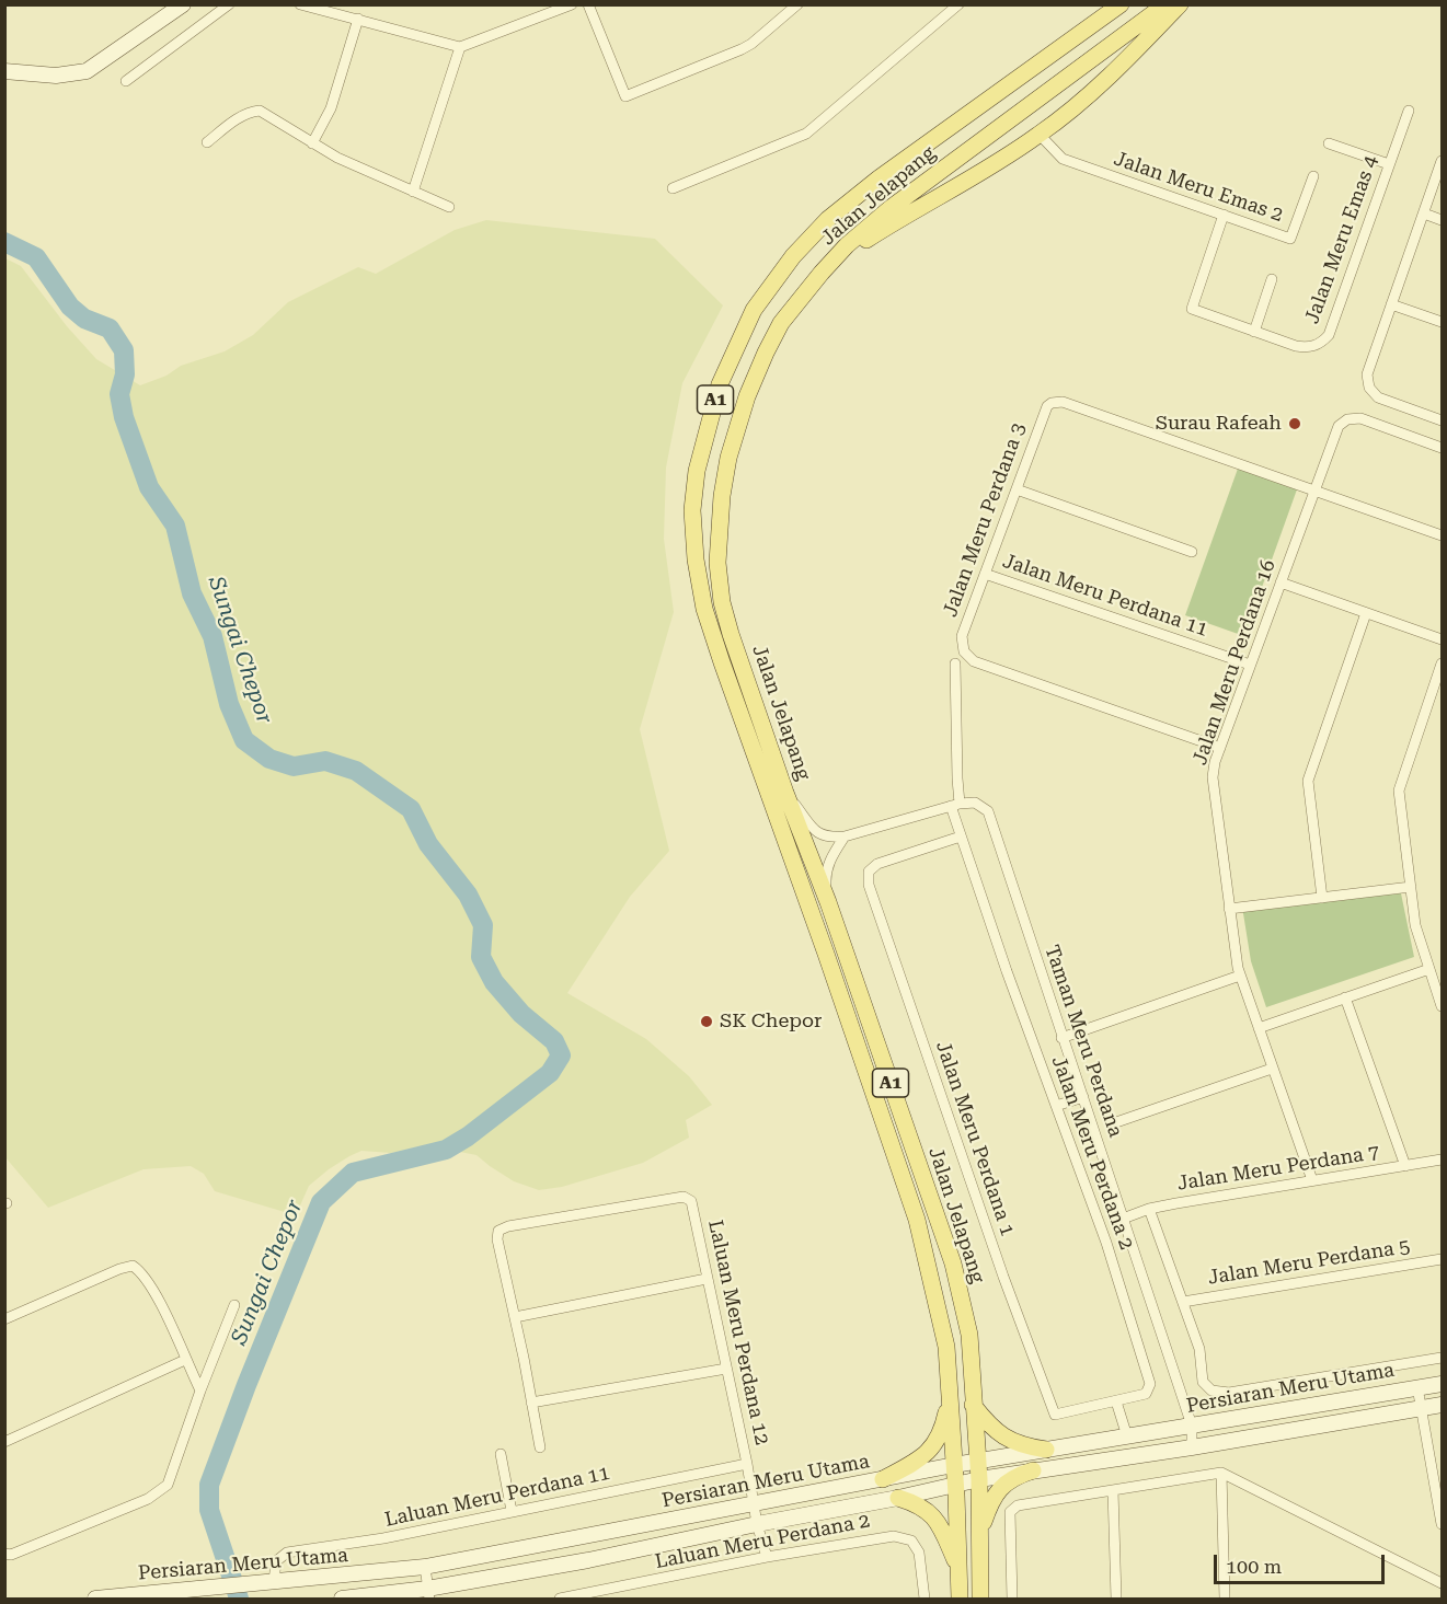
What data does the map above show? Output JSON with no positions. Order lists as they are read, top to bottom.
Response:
{
  "streets": {
    "main road": ["Jalan Jelapang", "A1"],
    "street": [
      "Jalan Meru Emas 2",
      "Jalan Meru Emas 4",
      "Jalan Meru Perdana 3",
      "Jalan Meru Perdana 11",
      "Jalan Meru Perdana 16",
      "Taman Meru Perdana",
      "Jalan Meru Perdana 1",
      "Jalan Meru Perdana 2",
      "Jalan Meru Perdana 7",
      "Jalan Meru Perdana 5",
      "Laluan Meru Perdana 12",
      "Persiaran Meru Utama",
      "Laluan Meru Perdana 11",
      "Laluan Meru Perdana 2"
    ]
  },
  "crossings": [
    ["Jalan Meru Emas 2", "Jalan Meru Emas 4"],
    ["Jalan Jelapang", "Persiaran Meru Utama"],
    ["Jalan Meru Perdana 3", "Jalan Meru Perdana 11"],
    ["Jalan Meru Perdana 3", "Jalan Meru Perdana 16"],
    ["Jalan Meru Perdana 11", "Jalan Meru Perdana 16"],
    ["Jalan Meru Perdana 16", "Jalan Meru Perdana 7"],
    ["Taman Meru Perdana", "Jalan Meru Perdana 2"],
    ["Taman Meru Perdana", "Jalan Meru Perdana 7"],
    ["Taman Meru Perdana", "Persiaran Meru Utama"],
    ["Jalan Meru Perdana 1", "Jalan Meru Perdana 2"],
    ["Laluan Meru Perdana 12", "Persiaran Meru Utama"],
    ["Laluan Meru Perdana 12", "Laluan Meru Perdana 11"],
    ["Laluan Meru Perdana 12", "Laluan Meru Perdana 2"],
    ["Persiaran Meru Utama", "Laluan Meru Perdana 11"]
  ],
  "water": ["Sungai Chepor"],
  "places": ["Surau Rafeah", "SK Chepor"],
  "scale_bar": "100 m"
}
